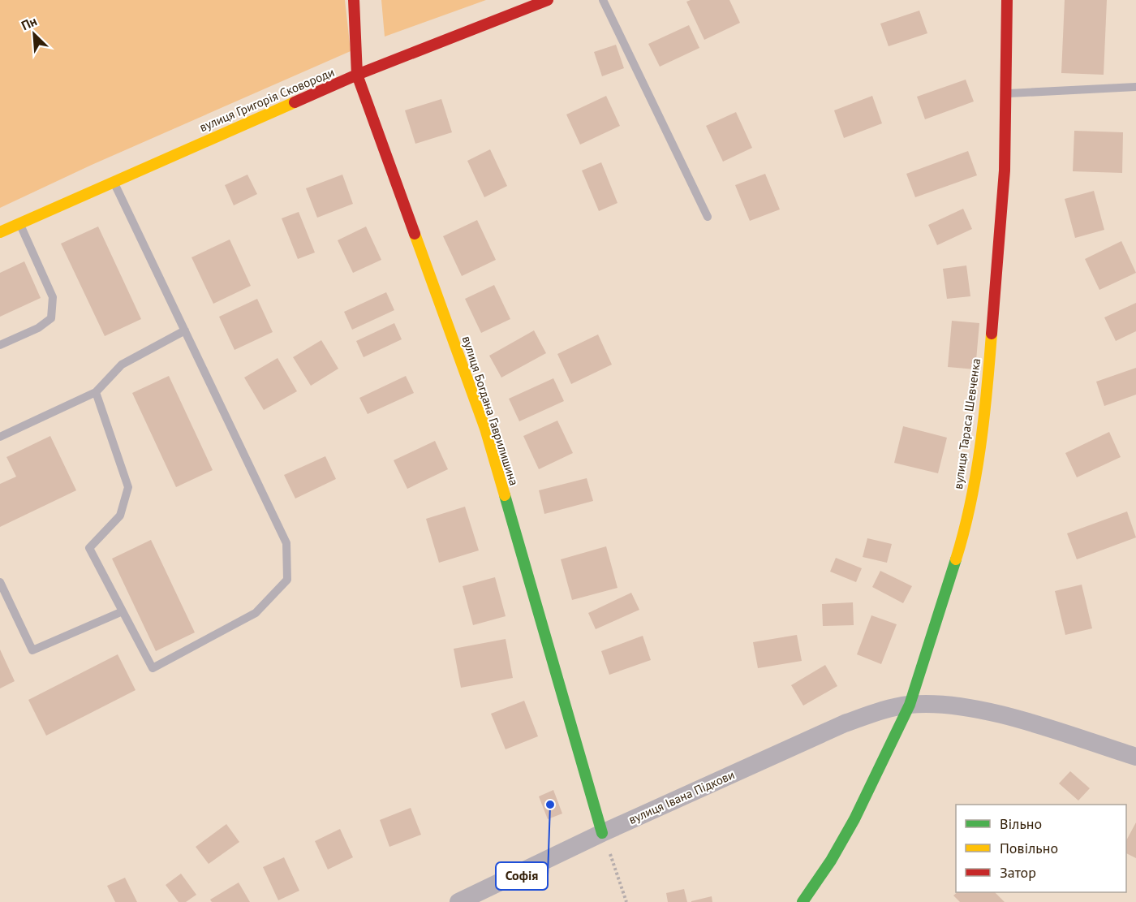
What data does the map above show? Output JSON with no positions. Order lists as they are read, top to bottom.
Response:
{
  "streets": {
    "street": [
      "вулиця Григорія Сковороди",
      "вулиця Богдана Гаврилишина",
      "вулиця Тараса Шевченка",
      "вулиця Івана Підкови"
    ]
  },
  "crossings": [
    ["вулиця Григорія Сковороди", "вулиця Богдана Гаврилишина"],
    ["вулиця Богдана Гаврилишина", "вулиця Івана Підкови"],
    ["вулиця Тараса Шевченка", "вулиця Івана Підкови"]
  ],
  "places": ["Софія"],
  "legend": ["Вільно", "Повільно", "Затор"],
  "north": "top left"
}
